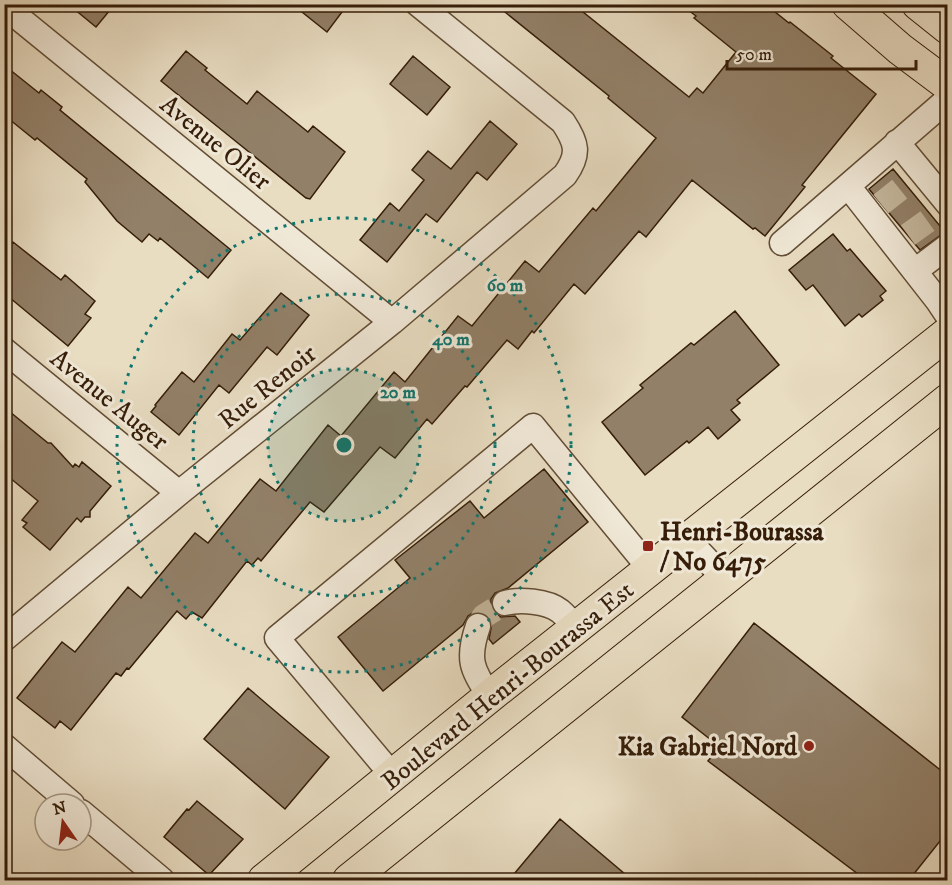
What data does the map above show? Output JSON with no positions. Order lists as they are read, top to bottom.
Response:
{
  "streets": {
    "main road": ["Boulevard Henri-Bourassa Est"],
    "street": ["Avenue Olier", "Rue Renoir", "Avenue Auger"]
  },
  "crossings": [
    ["Avenue Olier", "Rue Renoir"],
    ["Rue Renoir", "Avenue Auger"]
  ],
  "places": {
    "transit": ["Henri-Bourassa / No 6475"],
    "other": ["Kia Gabriel Nord"]
  },
  "scale_bar": "50 m",
  "north": "top",
  "rings": ["60 m", "40 m", "20 m"]
}
